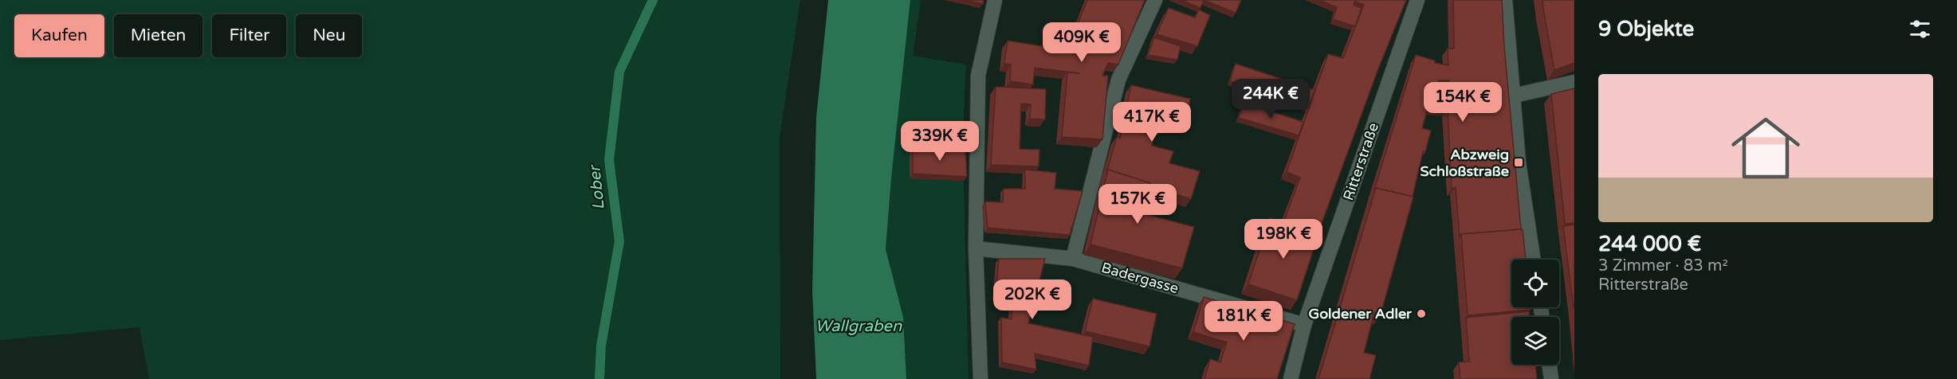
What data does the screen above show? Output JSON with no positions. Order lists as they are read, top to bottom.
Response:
{
  "streets": {
    "street": ["Ritterstraße", "Badergasse"]
  },
  "crossings": [
    ["Ritterstraße", "Badergasse"]
  ],
  "water": ["Lober", "Wallgraben"],
  "places": {
    "transit": ["Abzweig Schloßstraße"],
    "other": ["Goldener Adler"]
  },
  "page": {
    "heading": "9 Objekte",
    "chip": [
      "Kaufen",
      "Mieten",
      "Filter",
      "Neu"
    ],
    "price": [
      "409K €",
      "244K €",
      "154K €",
      "417K €",
      "339K €",
      "157K €",
      "198K €",
      "202K €",
      "181K €"
    ],
    "list": [
      {
        "name": "244 000 €",
        "note": "3 Zimmer · 83 m² · Ritterstraße"
      }
    ]
  }
}
